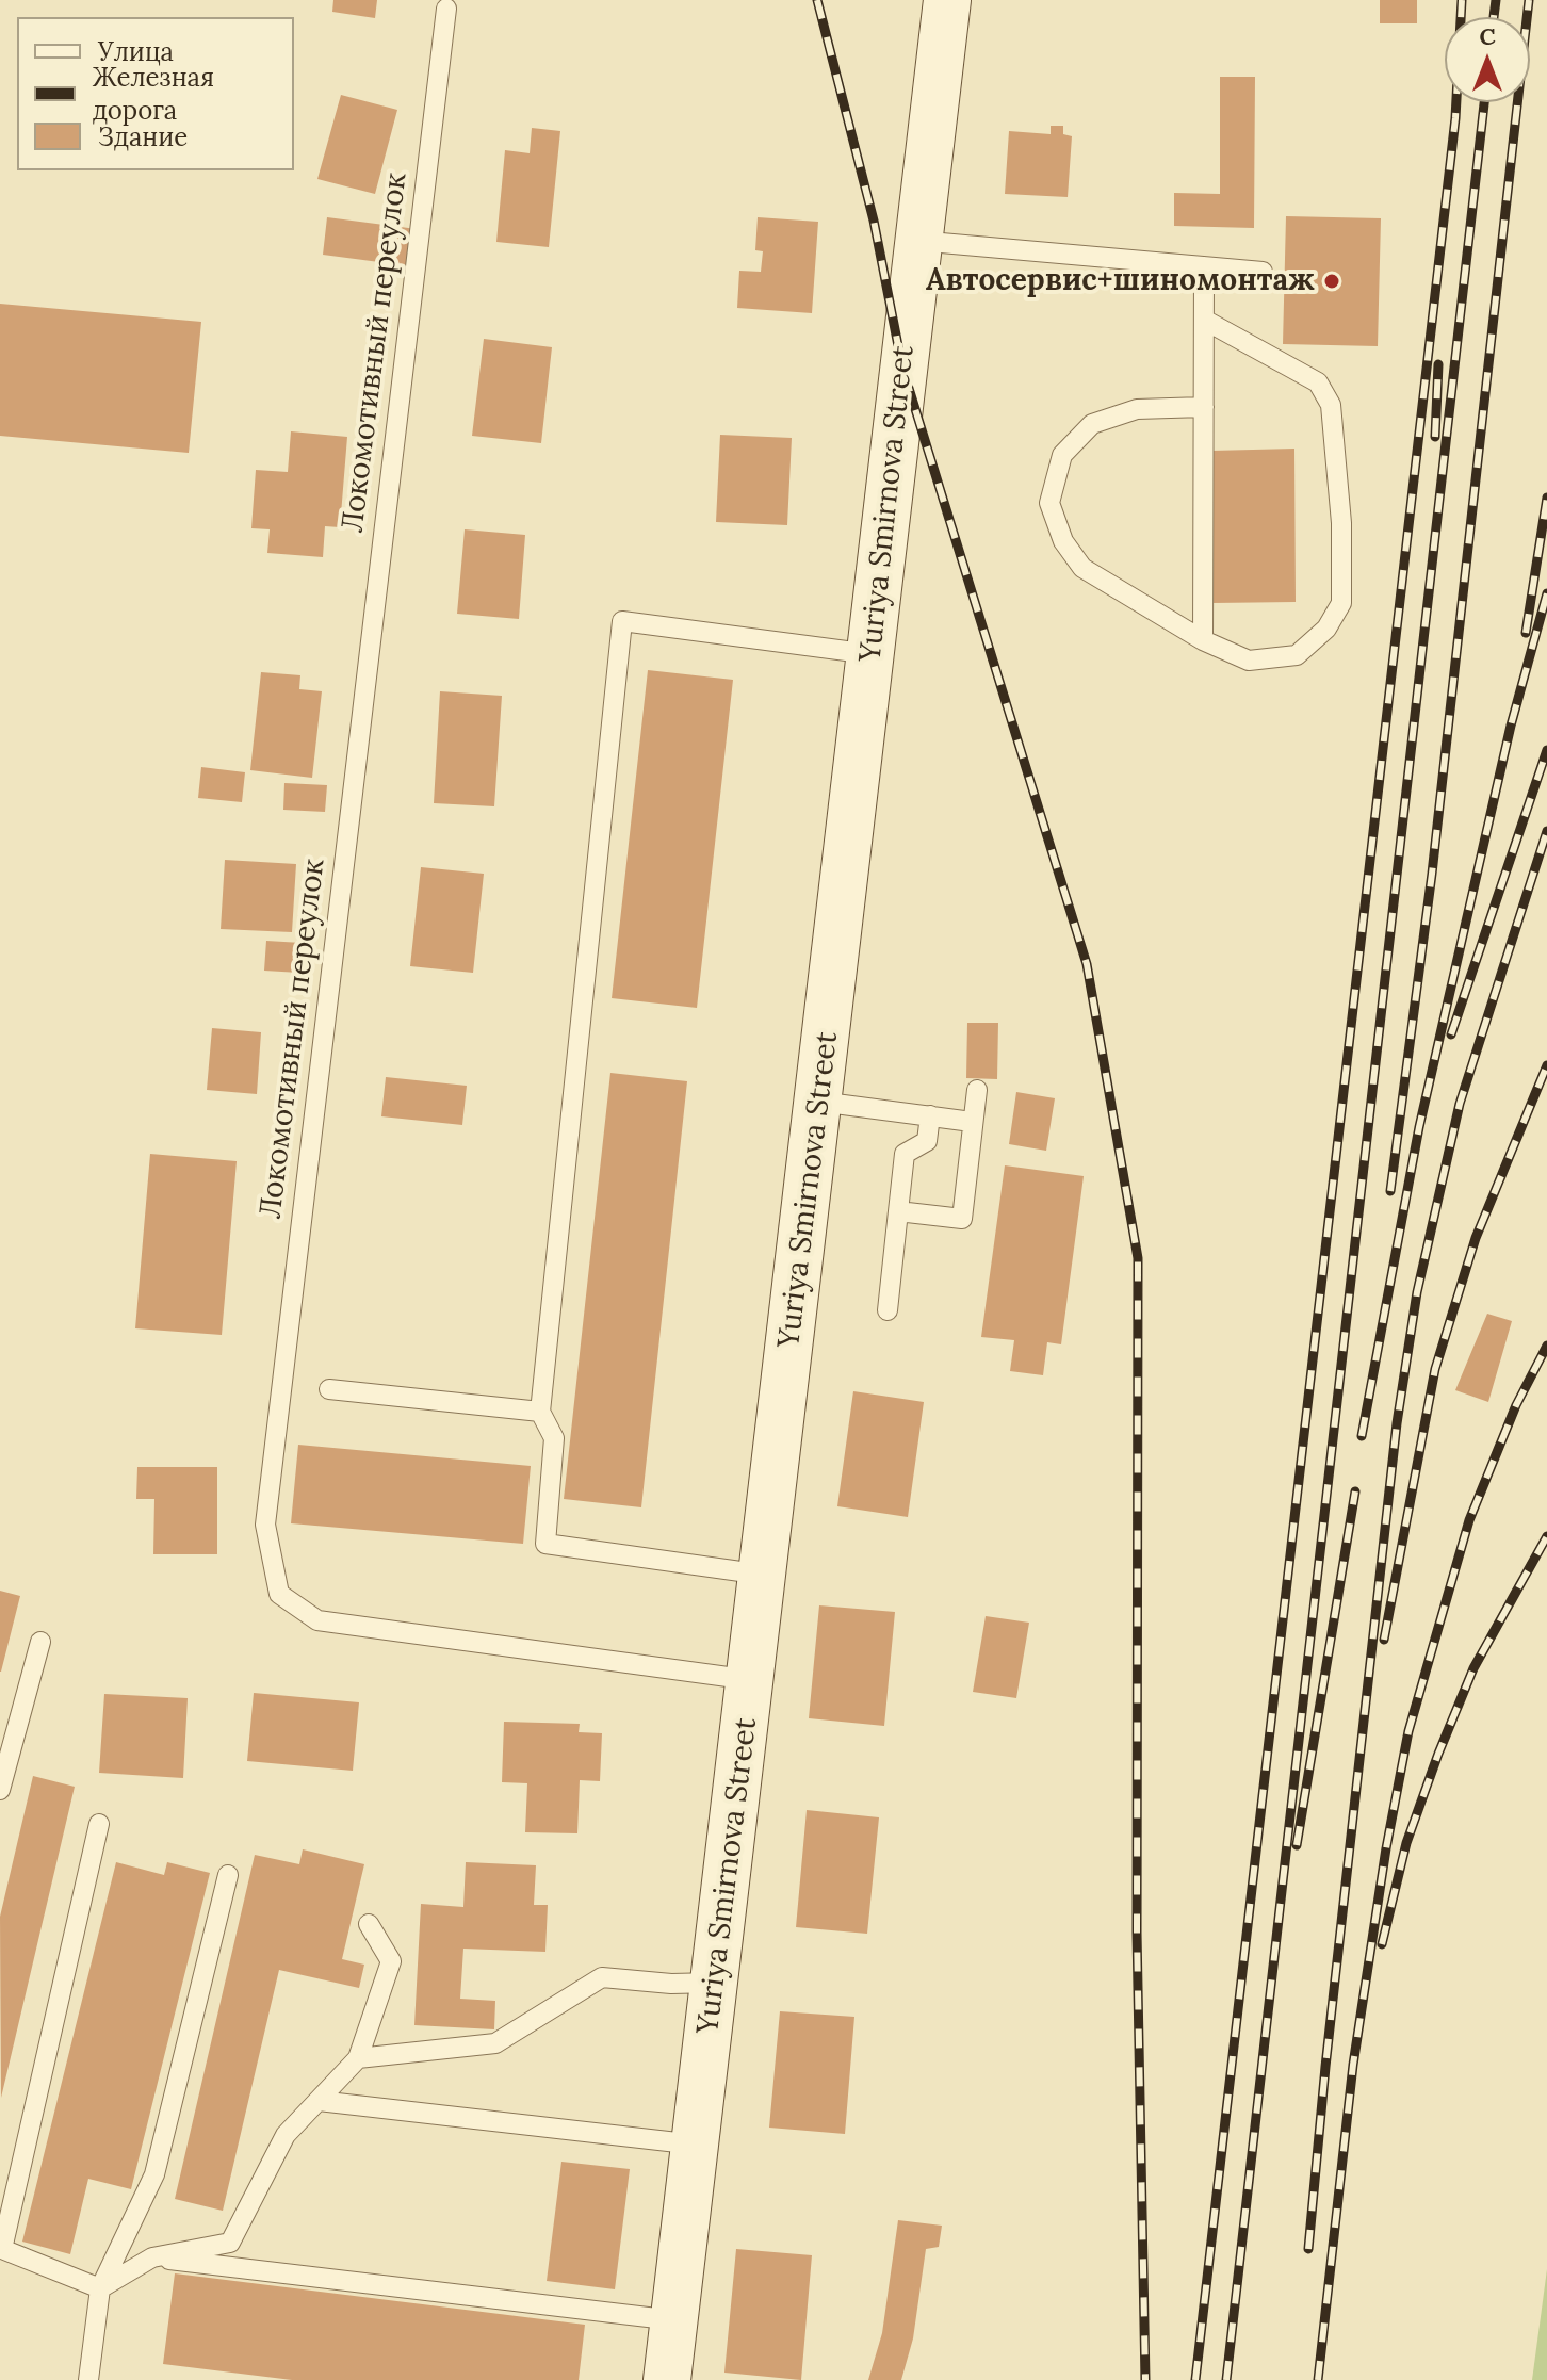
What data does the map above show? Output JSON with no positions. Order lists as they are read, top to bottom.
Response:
{
  "streets": {
    "main road": ["Yuriya Smirnova Street"],
    "lane": ["Локомотивный переулок"]
  },
  "crossings": [
    ["Локомотивный переулок", "Yuriya Smirnova Street"]
  ],
  "places": ["Автосервис+шиномонтаж"],
  "legend": ["Улица", "Железная дорога", "Здание"],
  "north": "top"
}
